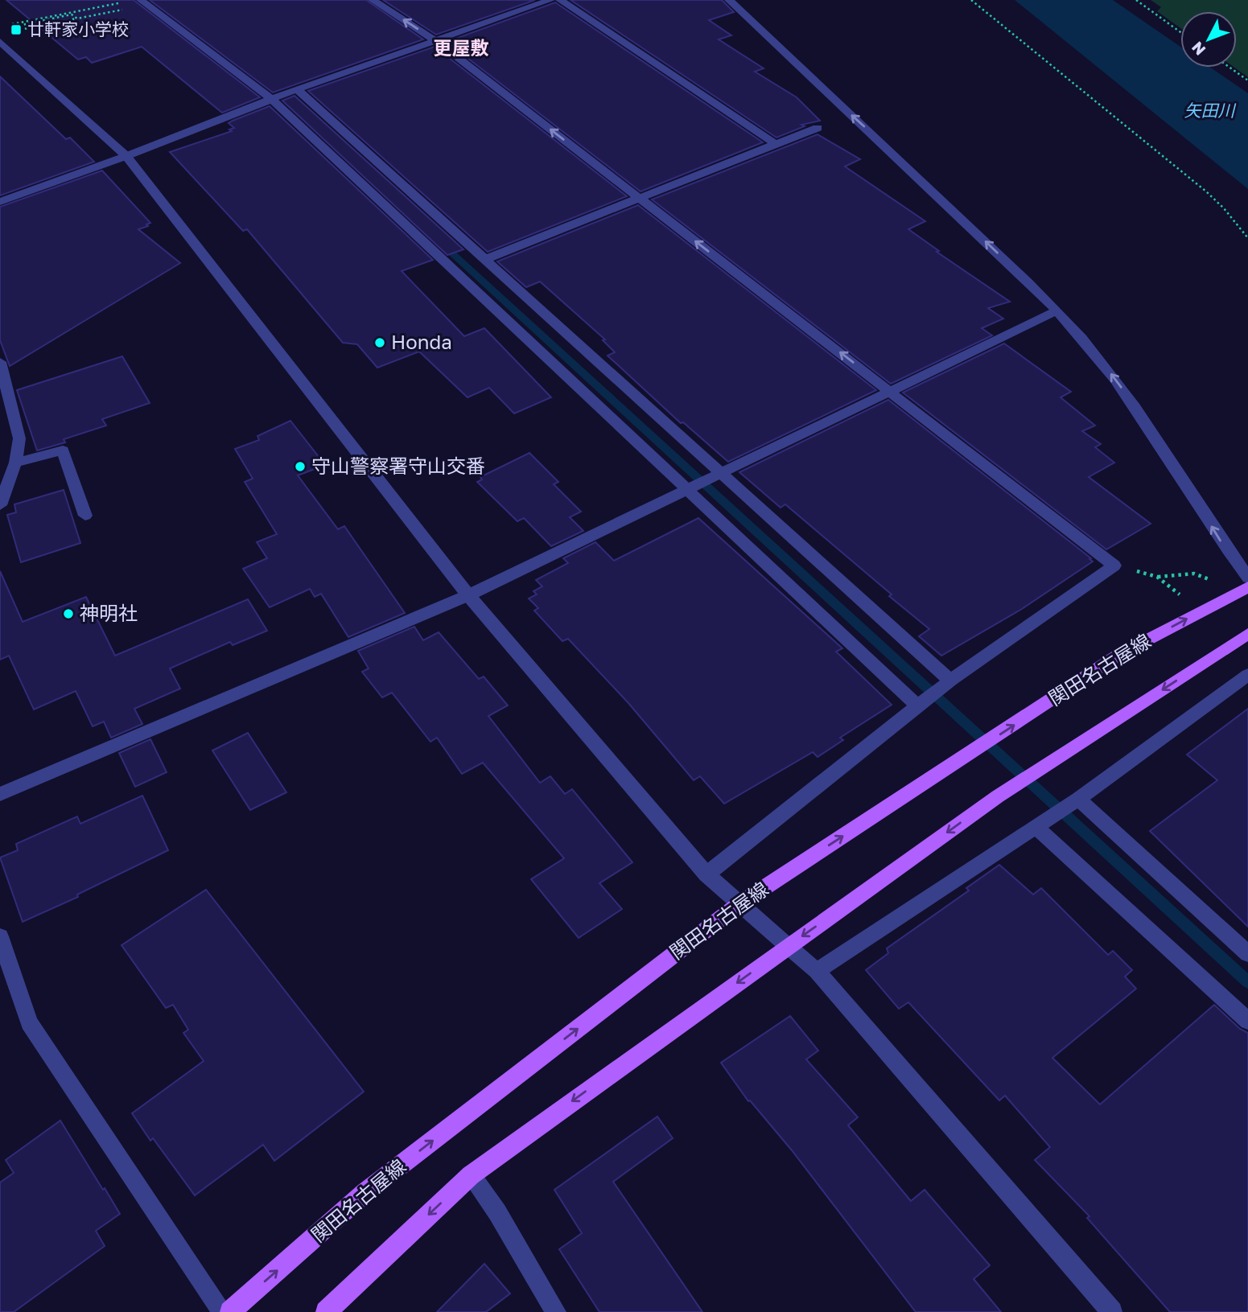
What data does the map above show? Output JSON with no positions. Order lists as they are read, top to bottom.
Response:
{
  "streets": {
    "main road": ["関田名古屋線"]
  },
  "districts": ["更屋敷"],
  "water": ["矢田川"],
  "places": {
    "transit": ["廿軒家小学校"],
    "other": ["Honda", "守山警察署守山交番", "神明社"]
  },
  "north": "bottom left"
}
